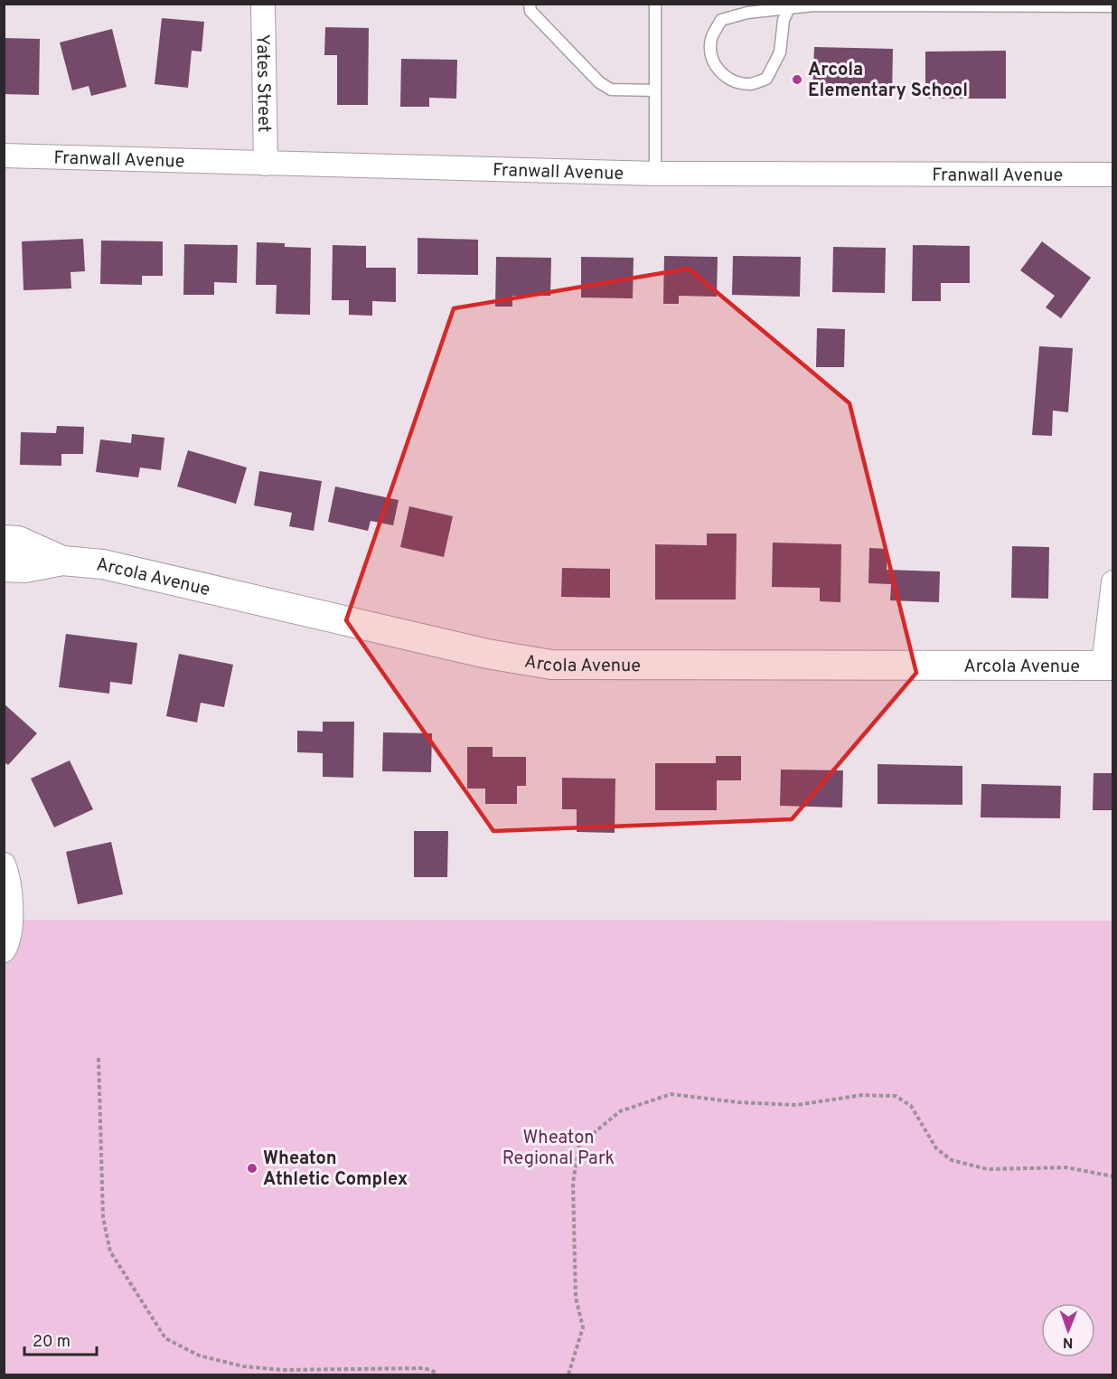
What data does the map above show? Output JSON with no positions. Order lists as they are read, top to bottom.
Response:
{
  "streets": {
    "street": ["Yates Street", "Franwall Avenue", "Arcola Avenue"]
  },
  "crossings": [
    ["Yates Street", "Franwall Avenue"]
  ],
  "parks": ["Wheaton Regional Park"],
  "places": ["Arcola Elementary School", "Wheaton Athletic Complex"],
  "scale_bar": "20 m",
  "north": "bottom"
}
